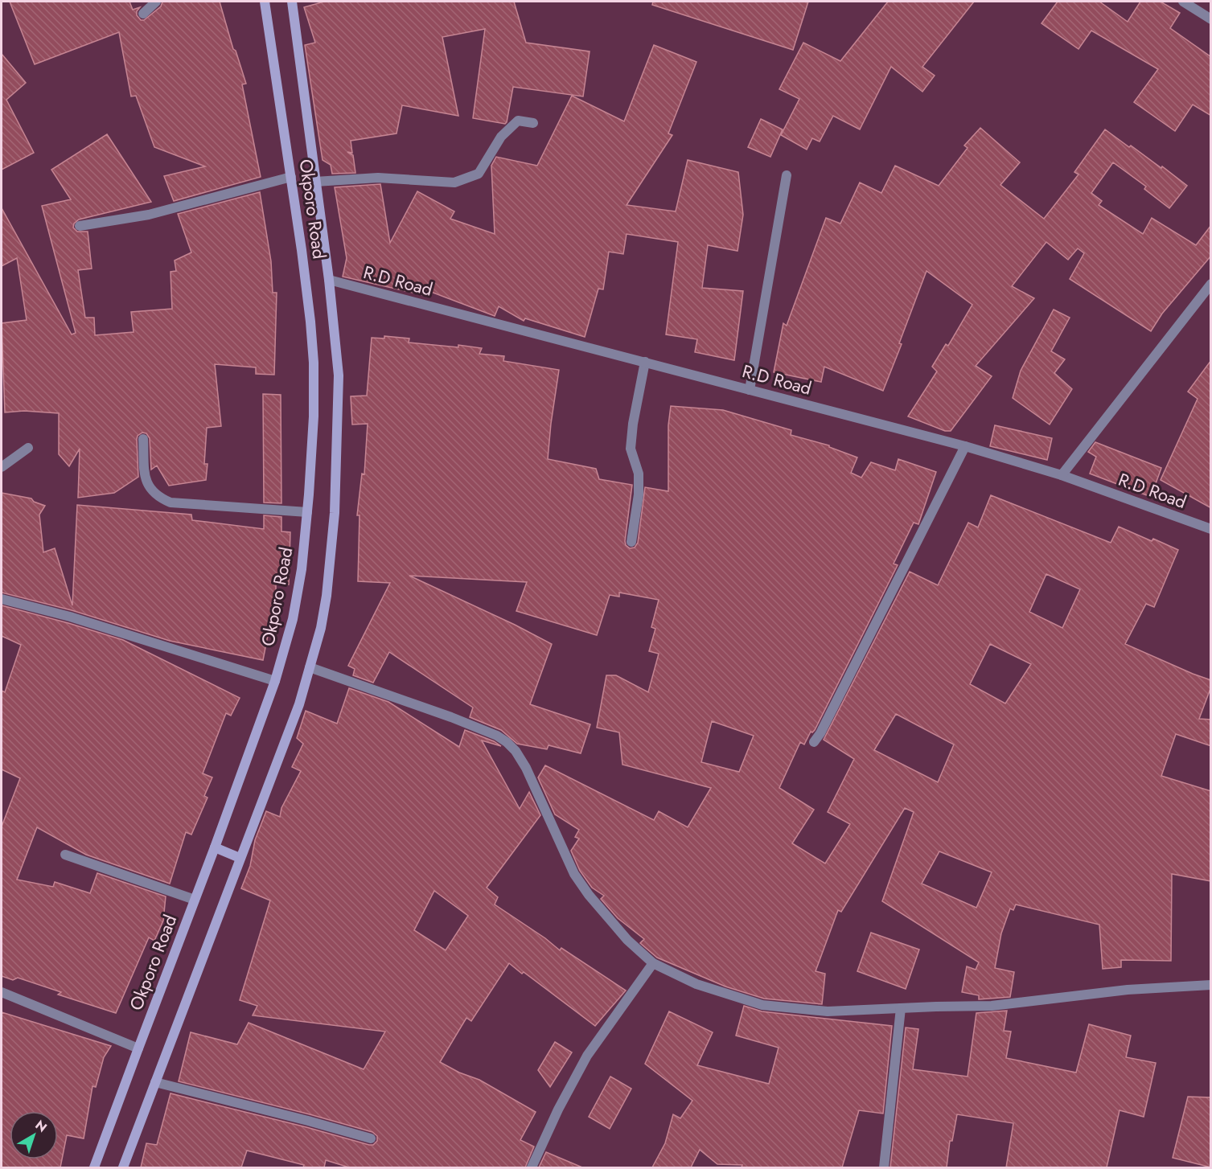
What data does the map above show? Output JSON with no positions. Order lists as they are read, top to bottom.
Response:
{
  "streets": {
    "main road": ["Okporo Road"],
    "street": ["R.D Road"]
  },
  "crossings": [
    ["Okporo Road", "R.D Road"]
  ],
  "north": "top right"
}
